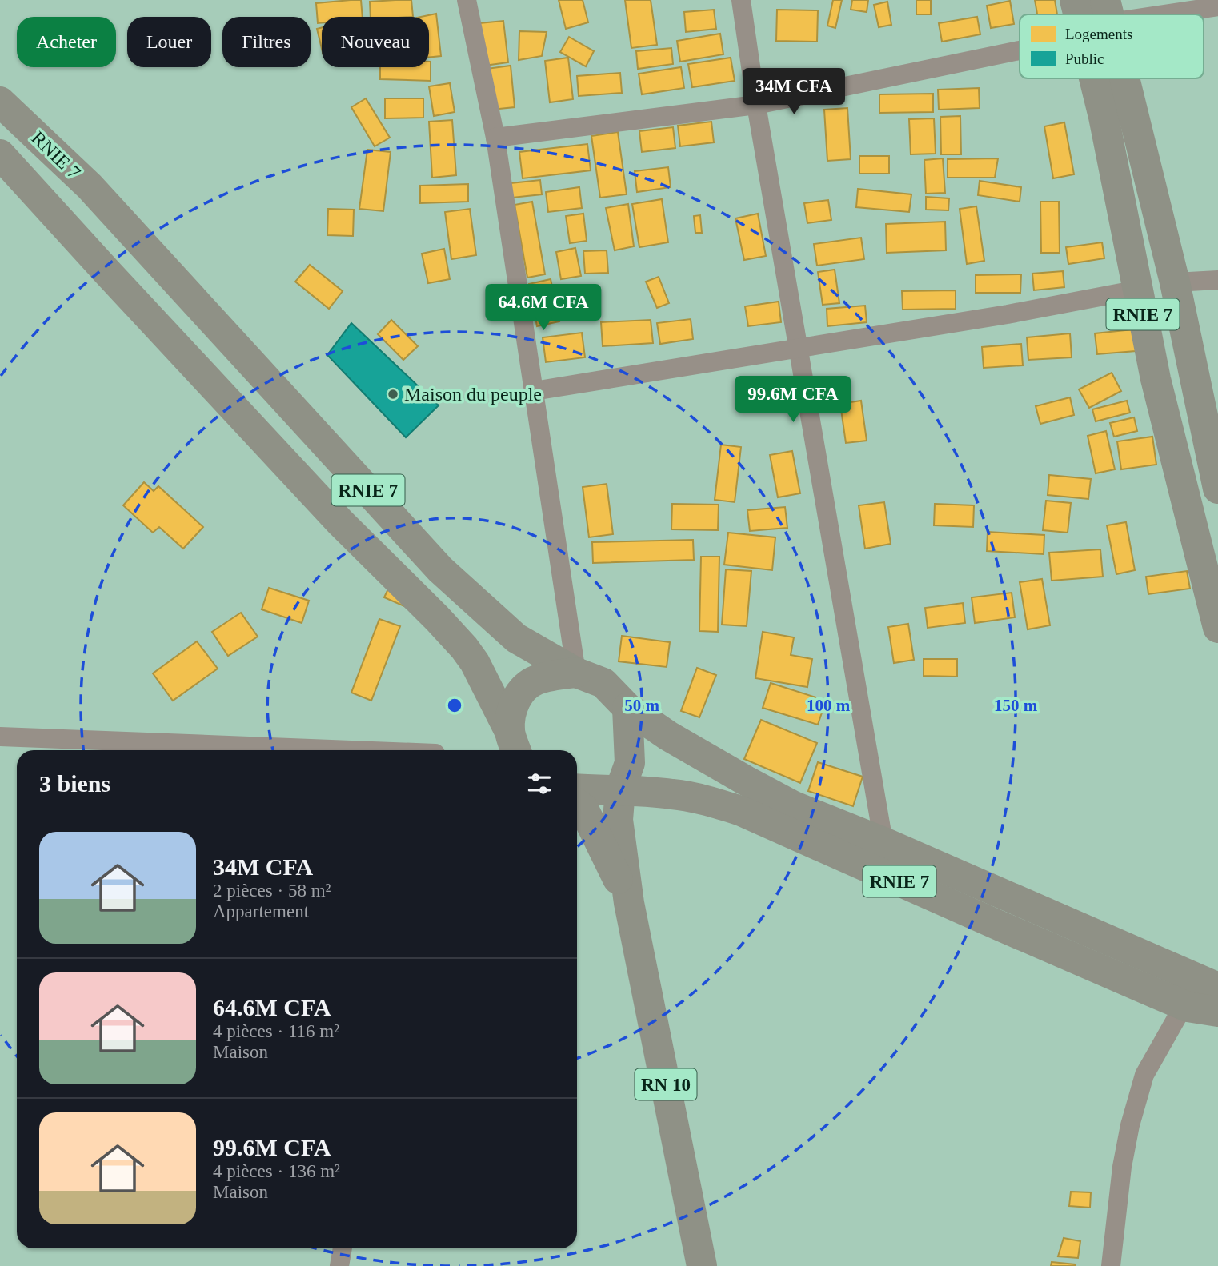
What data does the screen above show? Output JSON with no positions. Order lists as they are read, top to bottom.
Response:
{
  "streets": {
    "main road": ["RNIE 7", "RN 10"]
  },
  "crossings": [
    ["RNIE 7", "RN 10"]
  ],
  "places": ["Maison du peuple"],
  "legend": ["Logements", "Public"],
  "page": {
    "chip": [
      "Acheter",
      "Louer",
      "Filtres",
      "Nouveau"
    ],
    "price": ["34M CFA", "64.6M CFA", "99.6M CFA"],
    "heading": "3 biens",
    "list": [
      {
        "name": "34M CFA",
        "note": "2 pièces · 58 m² · Appartement"
      },
      {
        "name": "64.6M CFA",
        "note": "4 pièces · 116 m² · Maison"
      },
      {
        "name": "99.6M CFA",
        "note": "4 pièces · 136 m² · Maison"
      }
    ]
  },
  "rings": ["50 m", "100 m", "150 m"]
}
